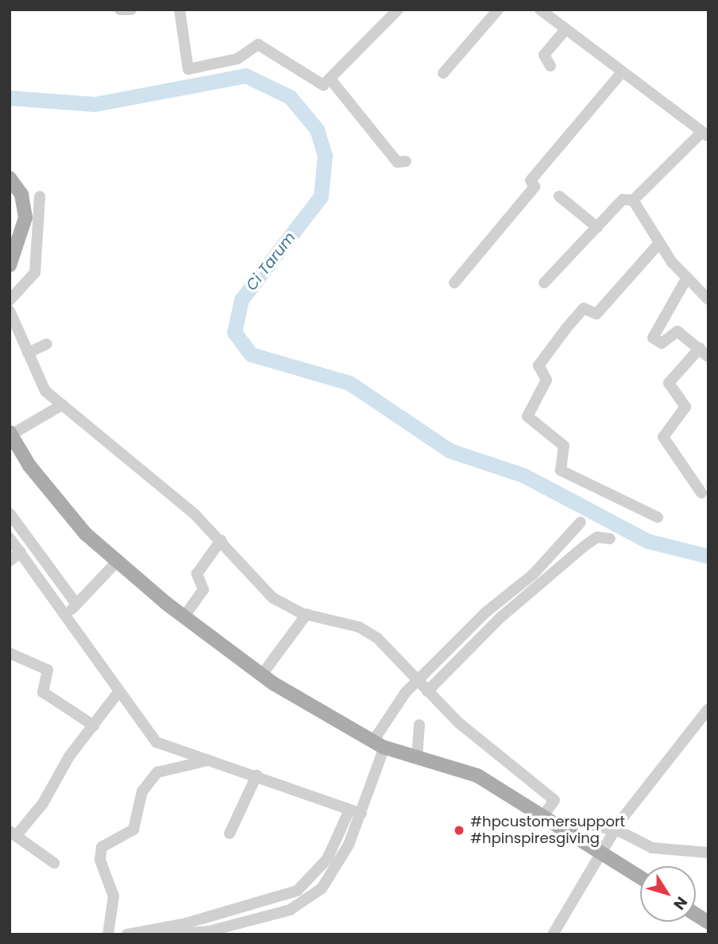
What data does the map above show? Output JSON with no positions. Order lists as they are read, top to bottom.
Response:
{
  "water": ["Ci Tarum"],
  "places": ["#hpcustomersupport #hpinspiresgiving"],
  "north": "bottom right"
}
